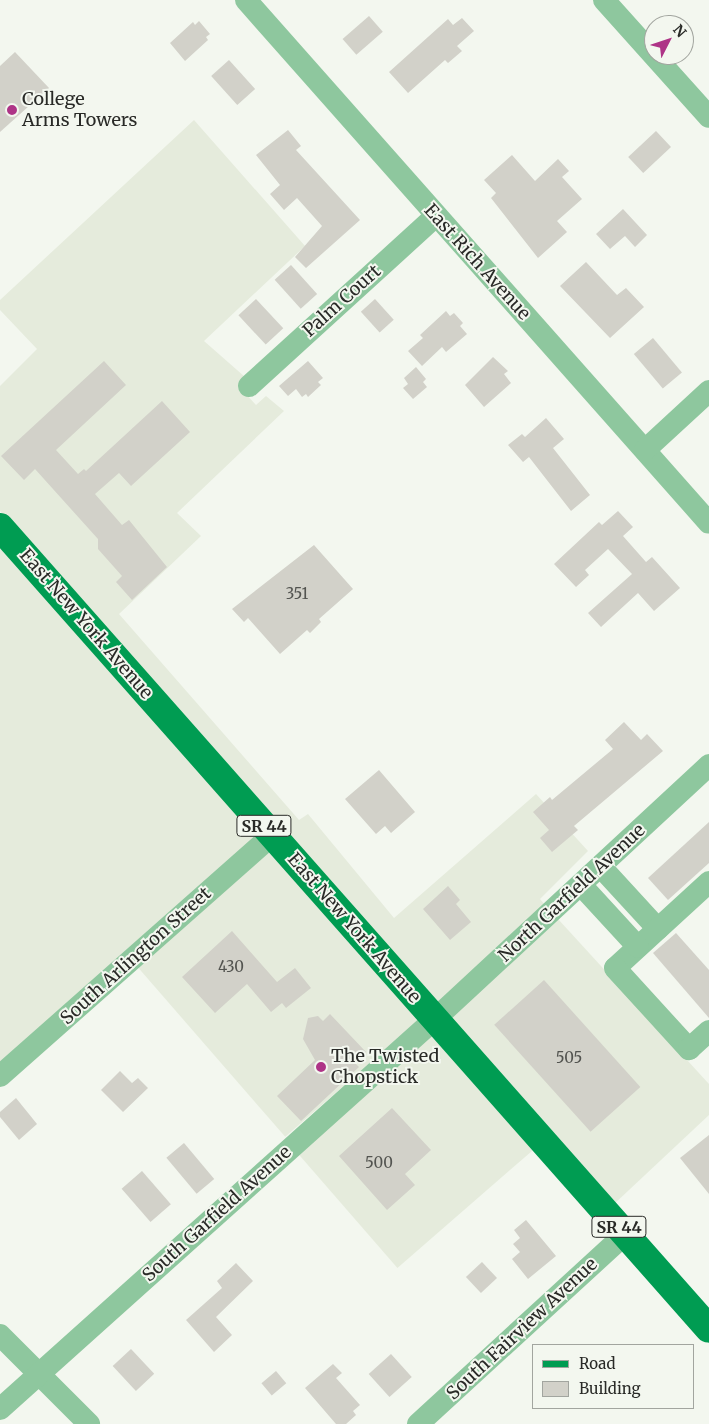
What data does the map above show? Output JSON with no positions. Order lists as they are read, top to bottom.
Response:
{
  "streets": {
    "main road": ["East New York Avenue", "SR 44"],
    "street": [
      "East Rich Avenue",
      "Palm Court",
      "North Garfield Avenue",
      "South Arlington Street",
      "South Garfield Avenue",
      "South Fairview Avenue"
    ]
  },
  "crossings": [
    ["East Rich Avenue", "Palm Court"],
    ["East New York Avenue", "North Garfield Avenue"],
    ["East New York Avenue", "South Arlington Street"],
    ["East New York Avenue", "South Garfield Avenue"],
    ["East New York Avenue", "South Fairview Avenue"],
    ["North Garfield Avenue", "South Garfield Avenue"]
  ],
  "places": ["College Arms Towers", "The Twisted Chopstick"],
  "house_numbers": [
    "351",
    "430",
    "505",
    "500"
  ],
  "legend": ["Road", "Building"],
  "north": "top right"
}
